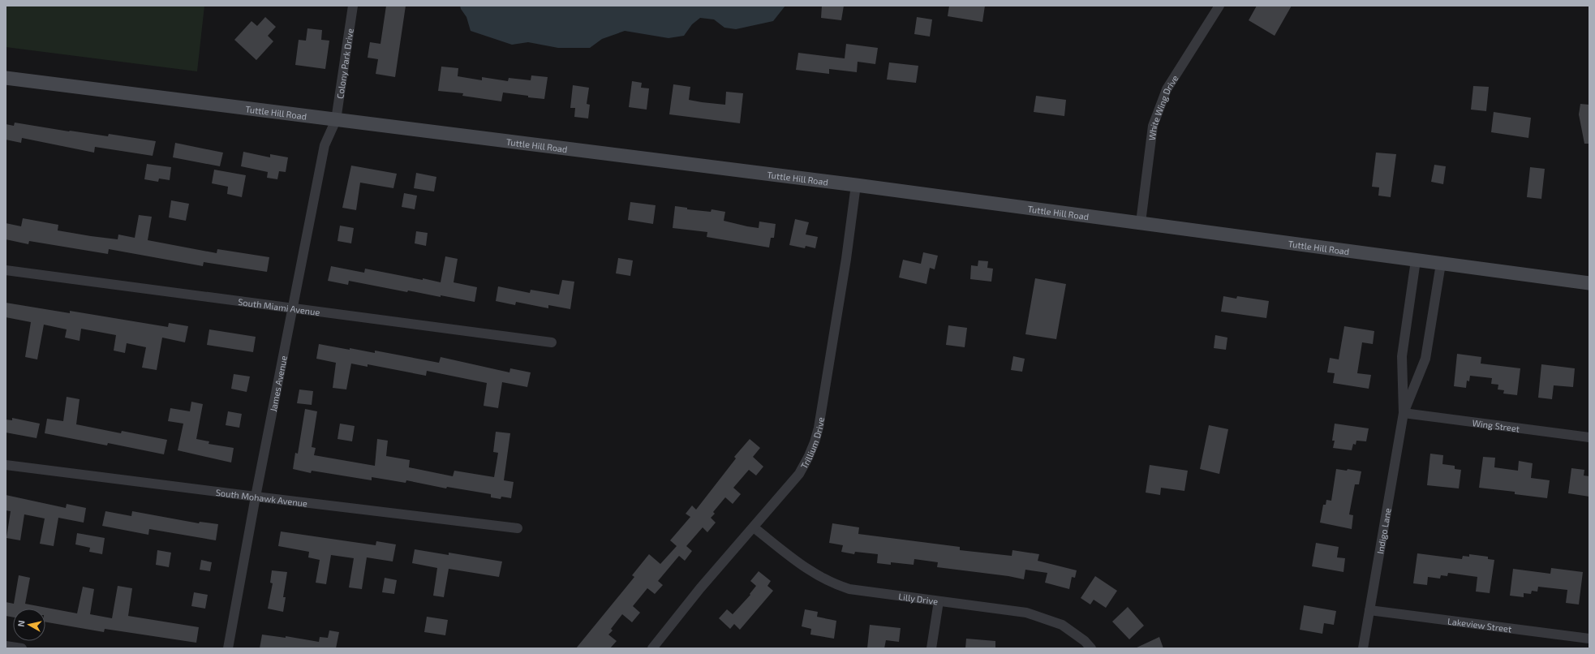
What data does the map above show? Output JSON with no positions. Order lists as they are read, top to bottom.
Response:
{
  "streets": {
    "main road": ["Tuttle Hill Road"],
    "street": [
      "Colony Park Drive",
      "White Wing Drive",
      "South Miami Avenue",
      "James Avenue",
      "Wing Street",
      "Trillium Drive",
      "South Mohawk Avenue",
      "Indigo Lane",
      "Lilly Drive",
      "Lakeview Street"
    ]
  },
  "crossings": [
    ["Colony Park Drive", "Tuttle Hill Road"],
    ["Colony Park Drive", "James Avenue"],
    ["White Wing Drive", "Tuttle Hill Road"],
    ["Tuttle Hill Road", "James Avenue"],
    ["Tuttle Hill Road", "Trillium Drive"],
    ["Tuttle Hill Road", "Indigo Lane"],
    ["South Miami Avenue", "James Avenue"],
    ["James Avenue", "South Mohawk Avenue"],
    ["Wing Street", "Indigo Lane"],
    ["Trillium Drive", "Lilly Drive"],
    ["Indigo Lane", "Lakeview Street"]
  ],
  "north": "left"
}
